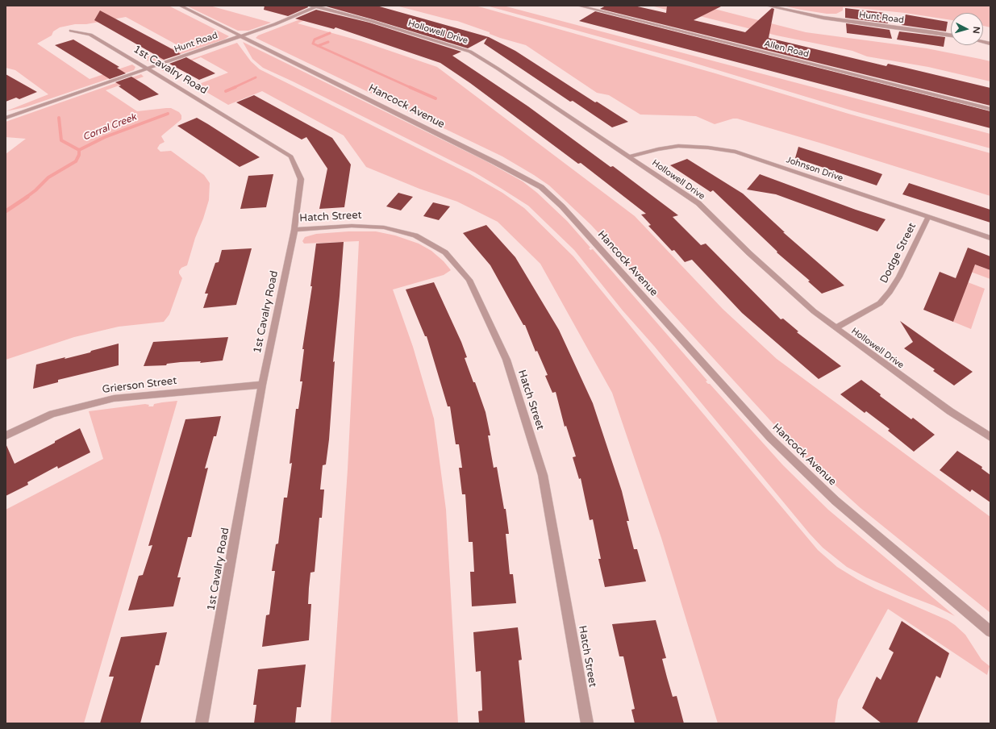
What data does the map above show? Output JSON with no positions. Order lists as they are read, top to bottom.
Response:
{
  "streets": {
    "street": [
      "Hunt Road",
      "Hollowell Drive",
      "Allen Road",
      "1st Cavalry Road",
      "Hancock Avenue",
      "Johnson Drive",
      "Hatch Street",
      "Dodge Street",
      "Grierson Street"
    ]
  },
  "crossings": [
    ["Hunt Road", "Hollowell Drive"],
    ["Hunt Road", "1st Cavalry Road"],
    ["Hunt Road", "Hancock Avenue"],
    ["Hollowell Drive", "Johnson Drive"],
    ["Hollowell Drive", "Dodge Street"],
    ["1st Cavalry Road", "Hatch Street"],
    ["1st Cavalry Road", "Grierson Street"],
    ["Johnson Drive", "Dodge Street"]
  ],
  "water": ["Corral Creek"],
  "north": "right"
}
